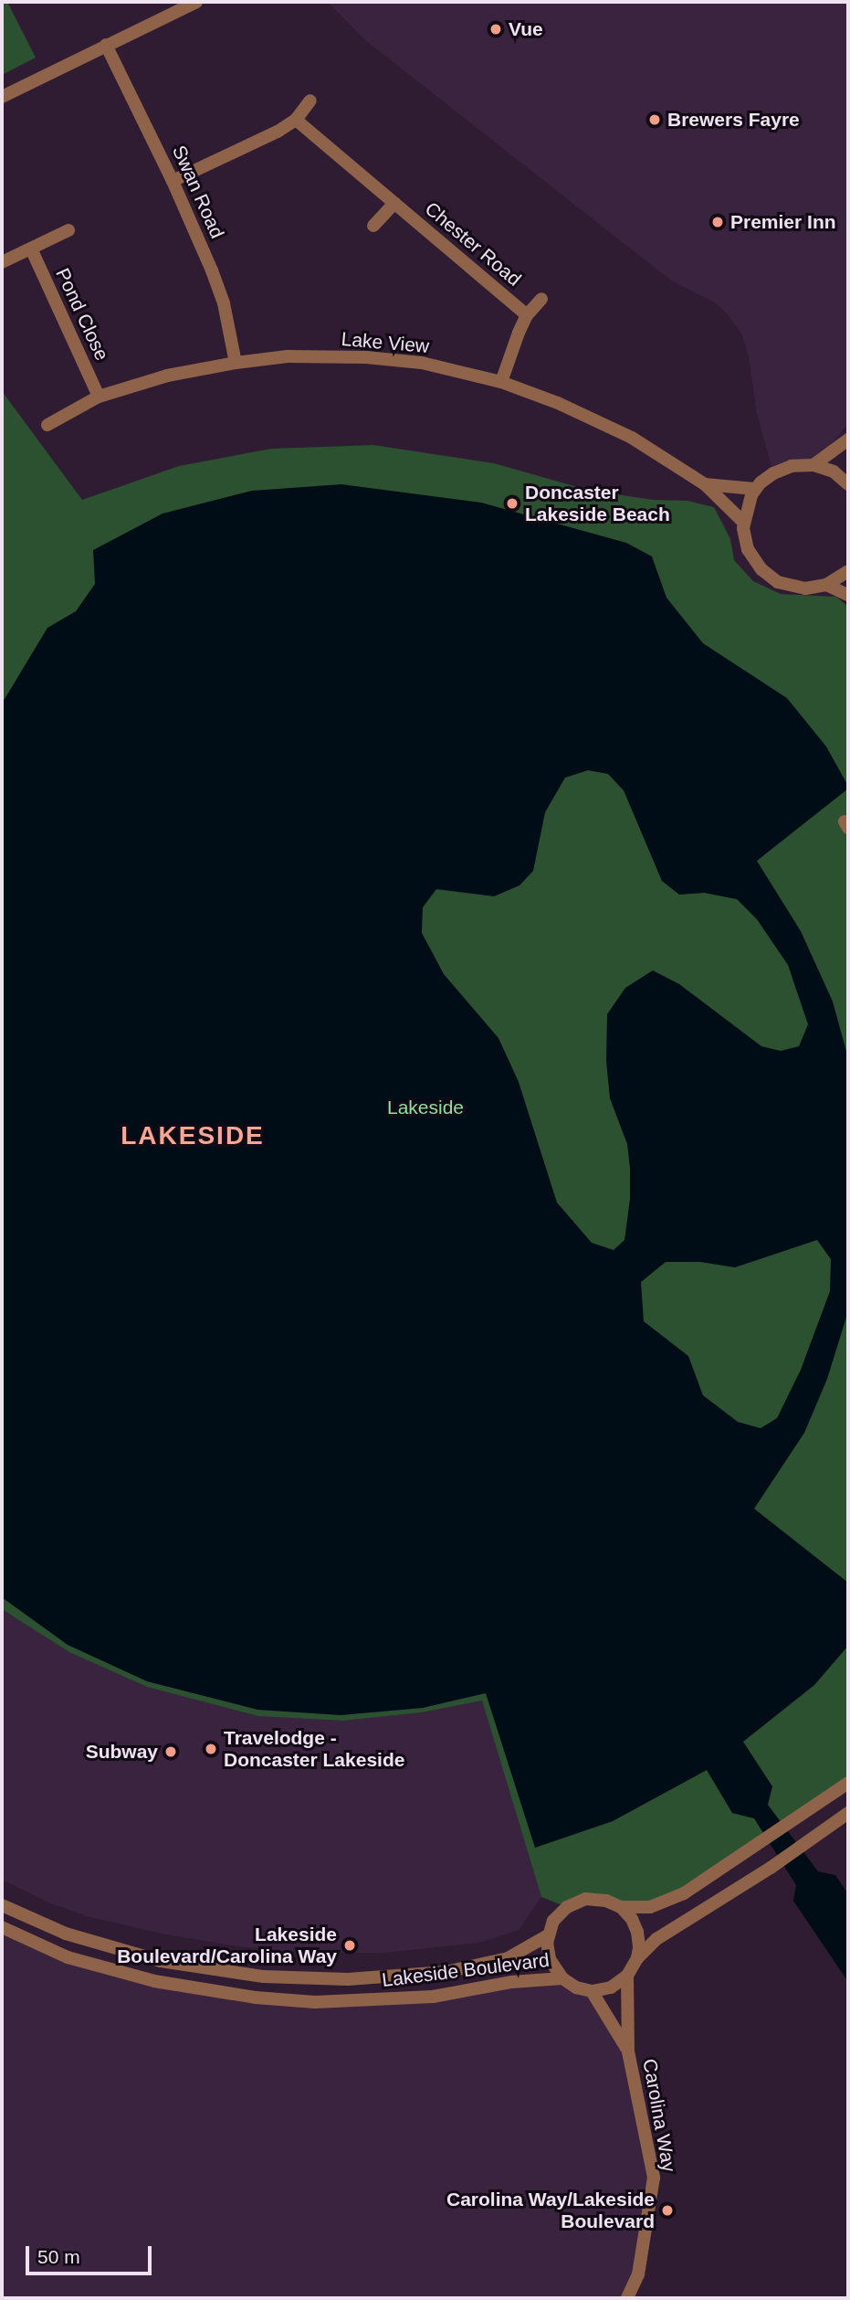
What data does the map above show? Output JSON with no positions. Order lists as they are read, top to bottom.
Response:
{
  "streets": {
    "street": [
      "Swan Road",
      "Chester Road",
      "Pond Close",
      "Lake View",
      "Lakeside Boulevard",
      "Carolina Way"
    ]
  },
  "crossings": [
    ["Swan Road", "Lake View"],
    ["Chester Road", "Lake View"],
    ["Pond Close", "Lake View"]
  ],
  "districts": ["LAKESIDE"],
  "parks": ["Lakeside"],
  "places": [
    "Vue",
    "Brewers Fayre",
    "Premier Inn",
    "Doncaster Lakeside Beach",
    "Travelodge - Doncaster Lakeside",
    "Subway",
    "Lakeside Boulevard/Carolina Way",
    "Carolina Way/Lakeside Boulevard"
  ],
  "scale_bar": "50 m"
}
